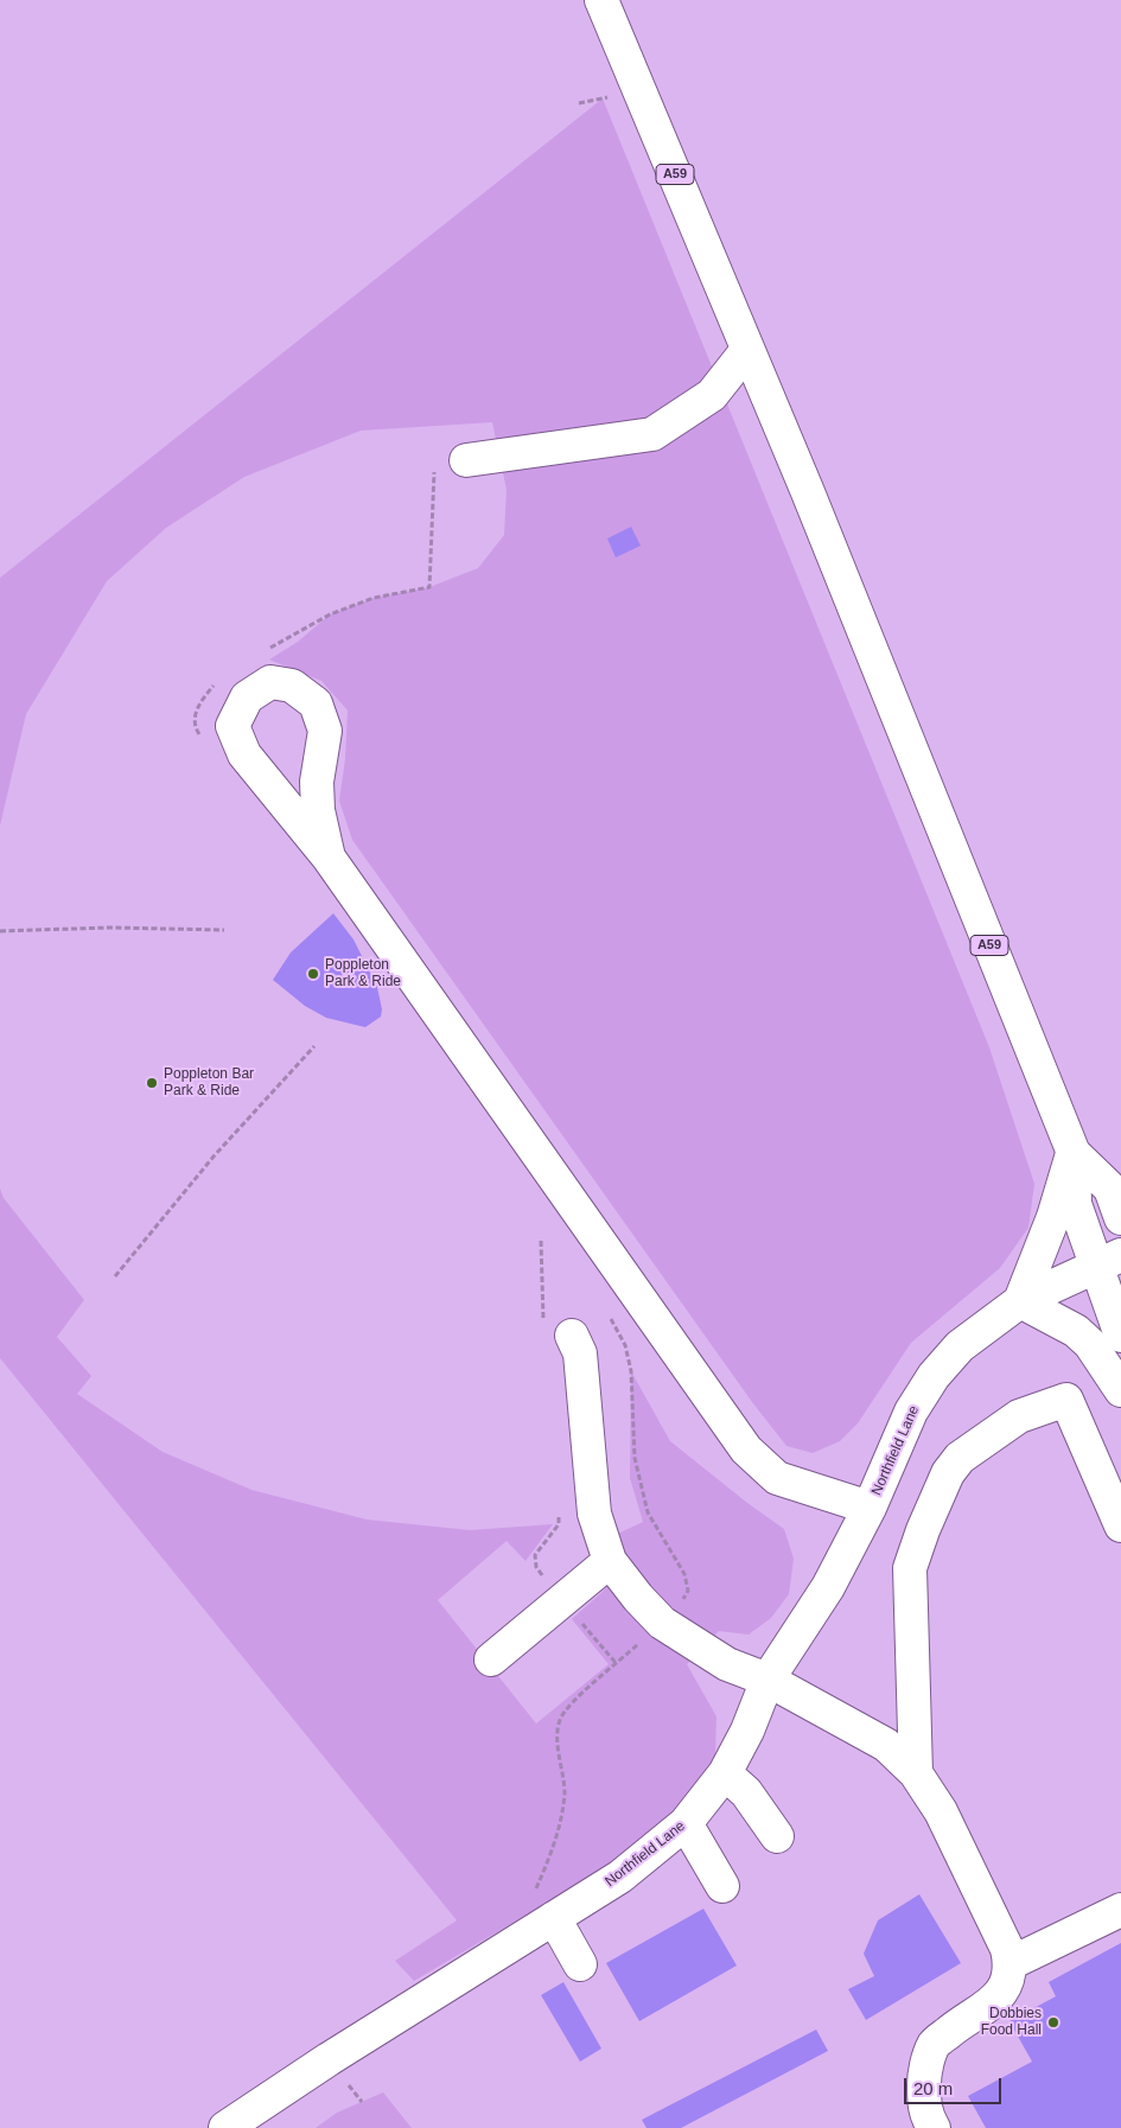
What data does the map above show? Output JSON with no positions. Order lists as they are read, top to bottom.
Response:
{
  "streets": {
    "main road": ["A59", "Northfield Lane"]
  },
  "crossings": [
    ["A59", "Northfield Lane"]
  ],
  "places": ["Poppleton Park & Ride", "Poppleton Bar Park & Ride", "Dobbies Food Hall"],
  "scale_bar": "20 m"
}
